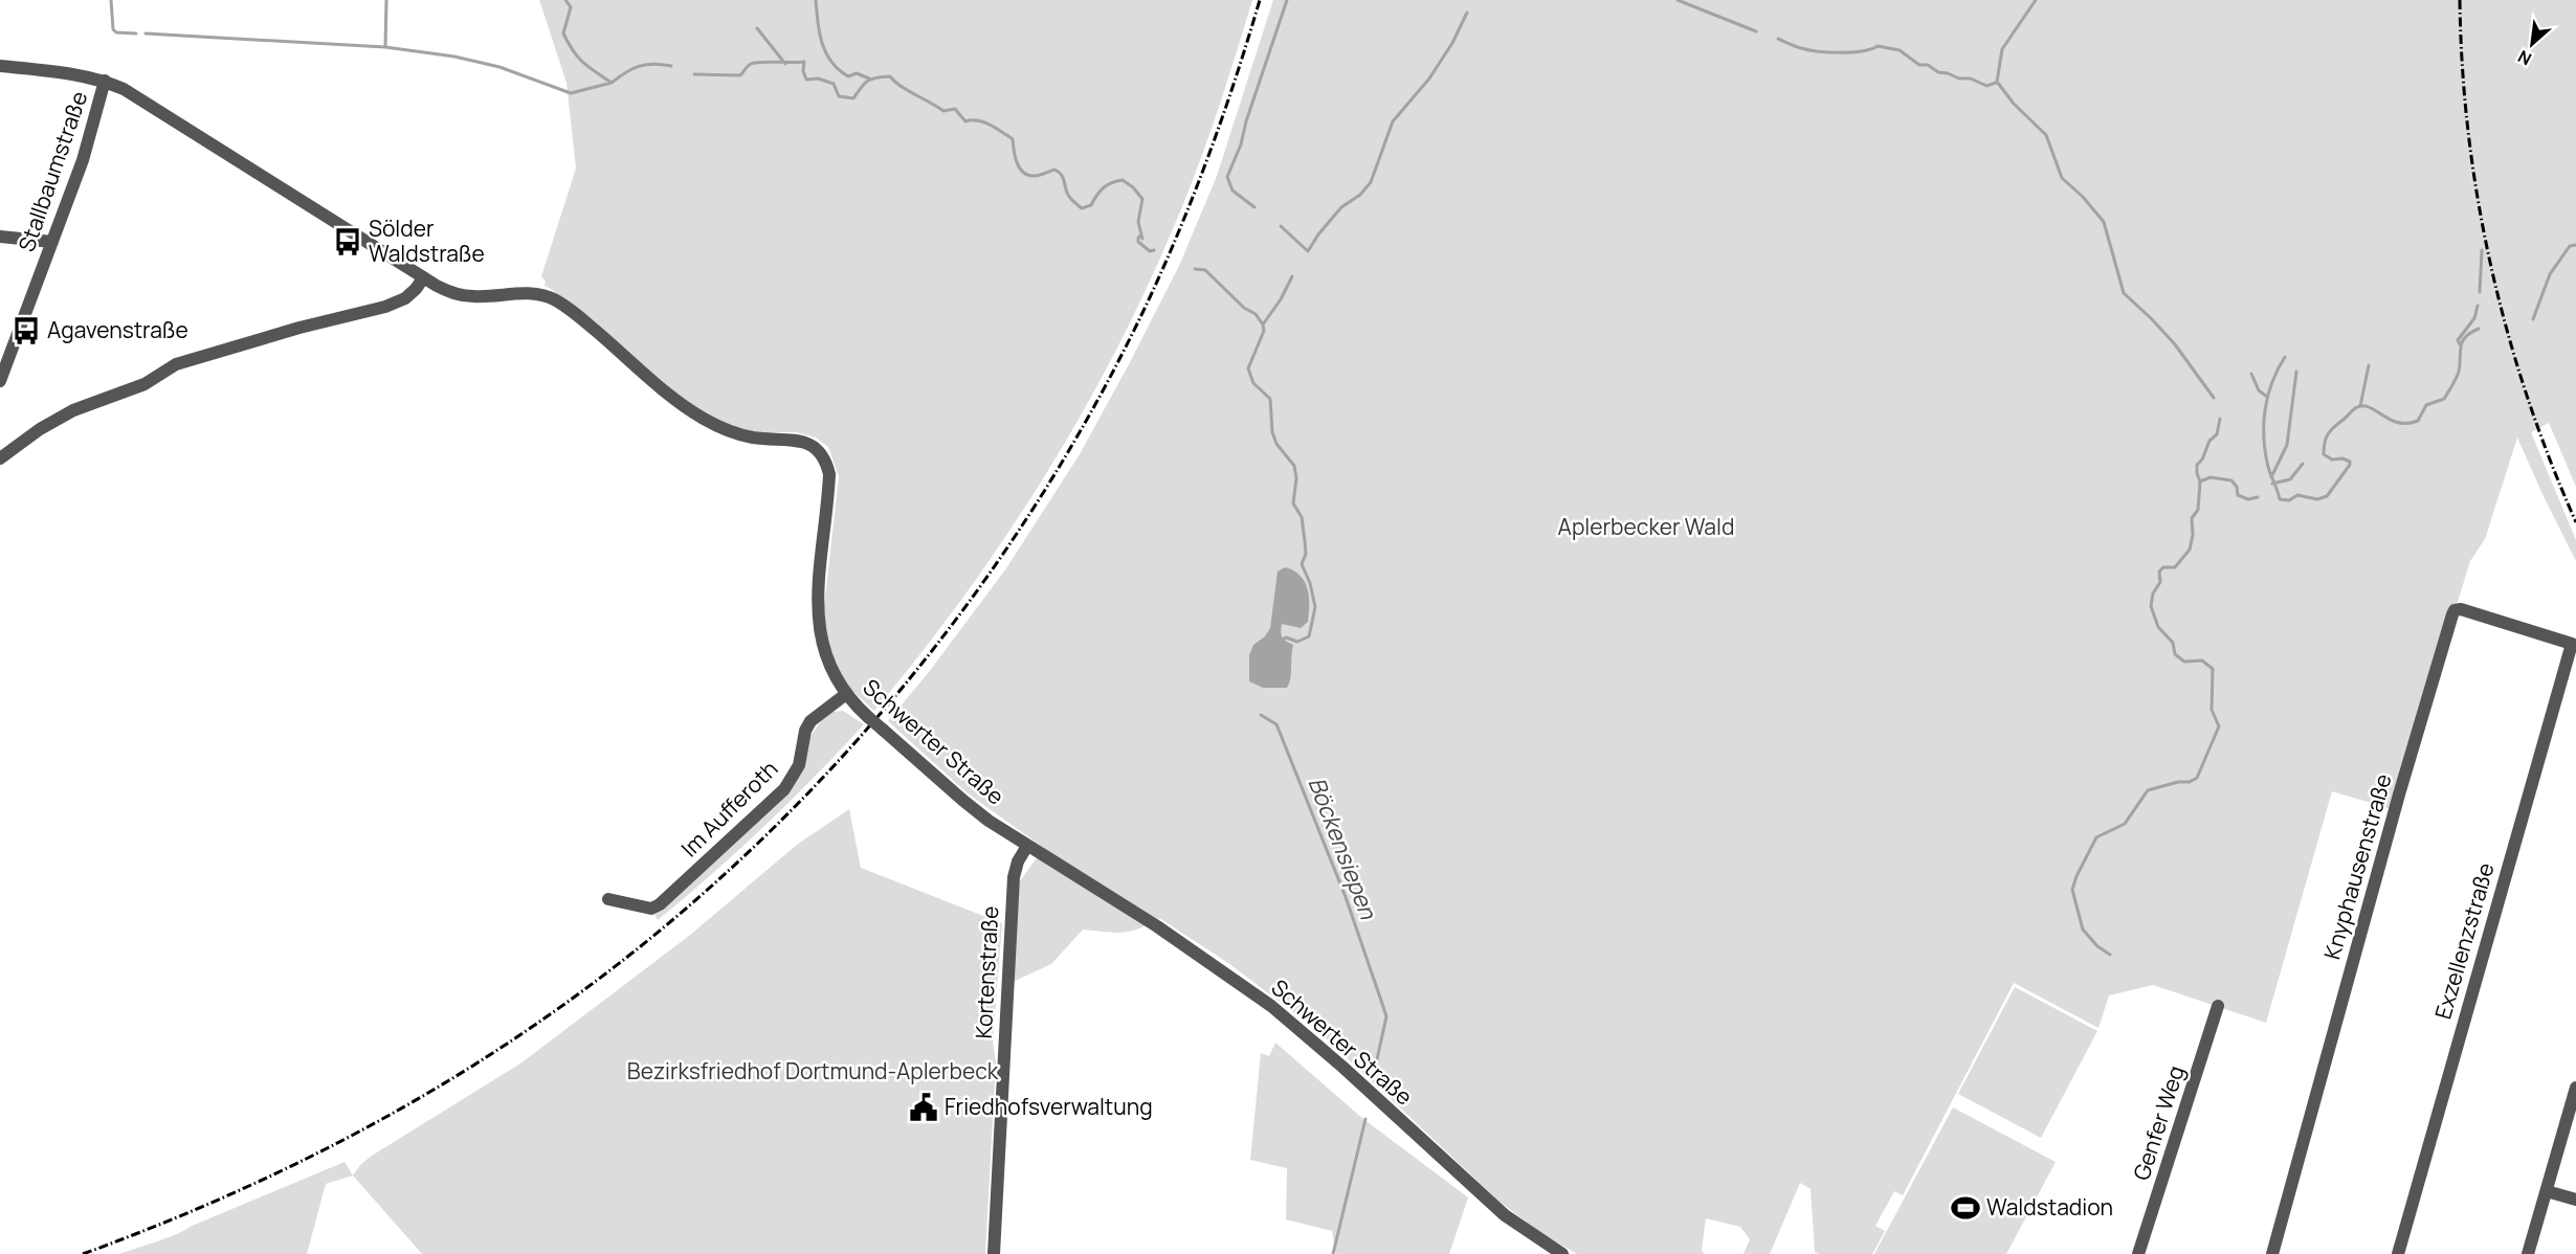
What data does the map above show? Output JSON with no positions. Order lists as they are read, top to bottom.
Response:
{
  "streets": {
    "street": [
      "Stallbaumstraße",
      "Schwerter Straße",
      "Im Aufferoth",
      "Knyphausenstraße",
      "Exzellenzstraße",
      "Kortenstraße",
      "Genfer Weg"
    ]
  },
  "crossings": [
    ["Schwerter Straße", "Im Aufferoth"],
    ["Schwerter Straße", "Kortenstraße"],
    ["Knyphausenstraße", "Exzellenzstraße"]
  ],
  "water": ["Böckensiepen"],
  "parks": ["Aplerbecker Wald", "Bezirksfriedhof Dortmund-Aplerbeck"],
  "places": {
    "bus stop": ["Sölder Waldstraße", "Agavenstraße"],
    "public building": ["Friedhofsverwaltung"],
    "sports": ["Waldstadion"]
  },
  "north": "bottom left"
}
